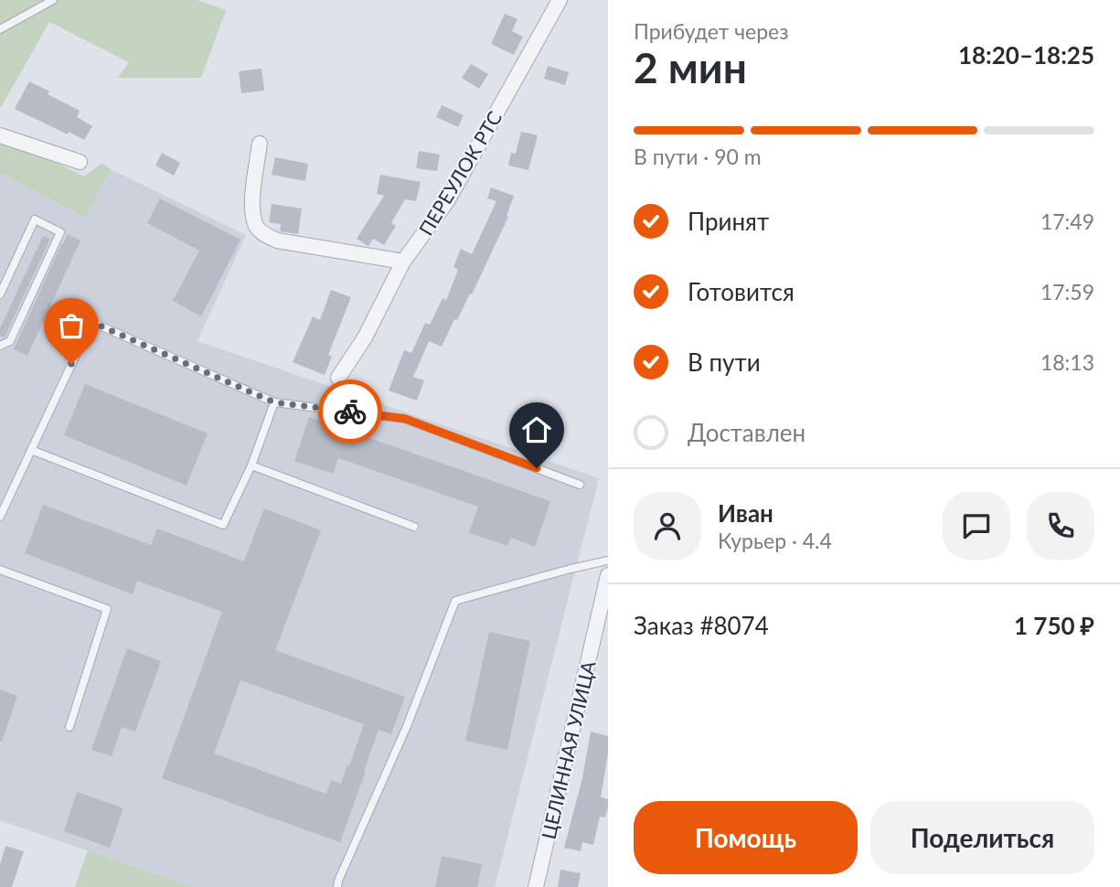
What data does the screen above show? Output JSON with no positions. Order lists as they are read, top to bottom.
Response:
{
  "streets": {
    "street": ["ПЕРЕУЛОК РТС", "ЦЕЛИННАЯ УЛИЦА"]
  },
  "page": {
    "heading": ["2 мин", "Прибудет через", "18:20–18:25"],
    "panel": [
      "Иван",
      "Курьер · 4.4",
      "Заказ #8074",
      "1 750 ₽"
    ],
    "bar": "В пути · 90 m",
    "list": [
      ["Принят", "17:49"],
      ["Готовится", "17:59"],
      ["В пути", "18:13"],
      "Доставлен"
    ],
    "buttons": ["Помощь", "Поделиться"]
  }
}
